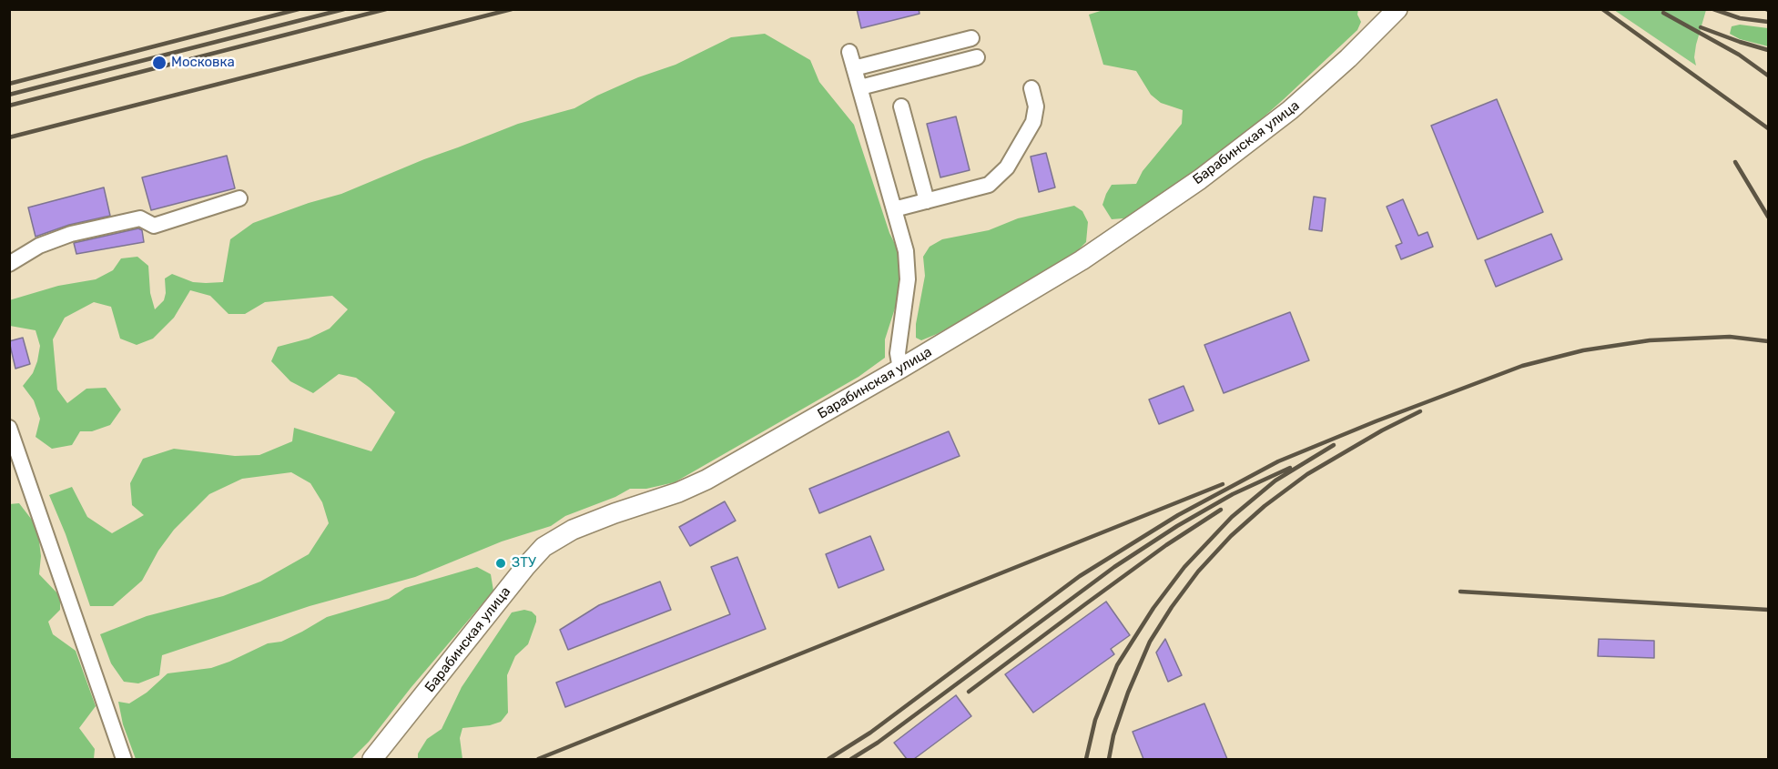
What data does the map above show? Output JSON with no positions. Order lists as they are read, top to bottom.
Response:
{
  "streets": {
    "main road": ["Барабинская улица"]
  },
  "places": ["Московка", "ЗТУ"]
}
